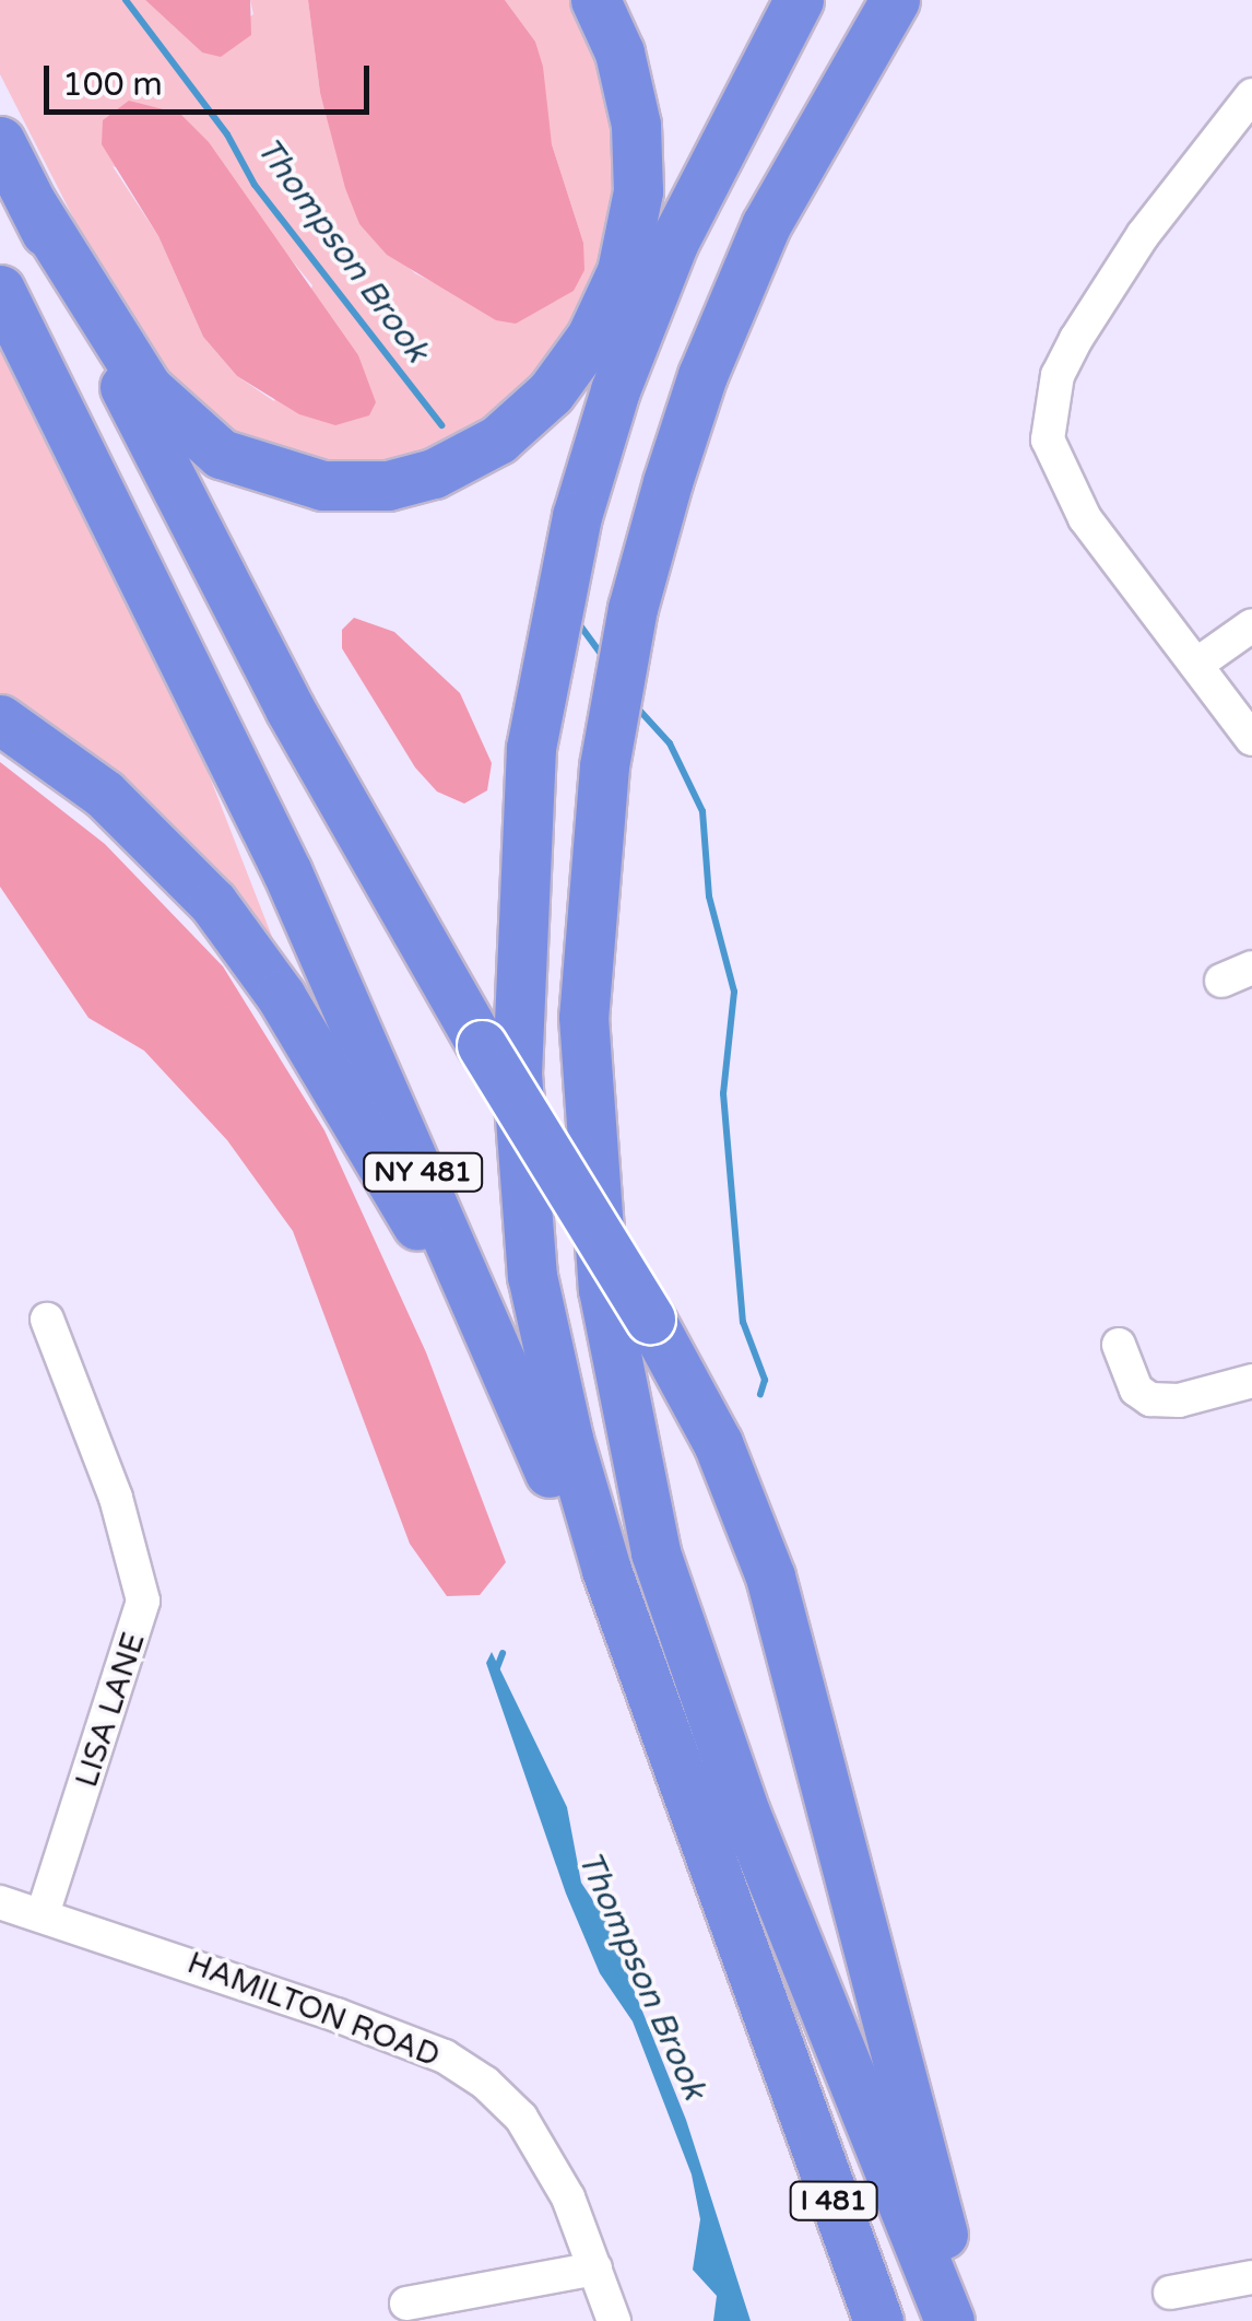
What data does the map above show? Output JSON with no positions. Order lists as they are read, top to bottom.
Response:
{
  "streets": {
    "highway": ["NY 481", "I 481"],
    "street": ["LISA LANE", "HAMILTON ROAD"]
  },
  "crossings": [
    ["NY 481", "I 481"],
    ["LISA LANE", "HAMILTON ROAD"]
  ],
  "water": ["Thompson Brook"],
  "scale_bar": "100 m"
}
